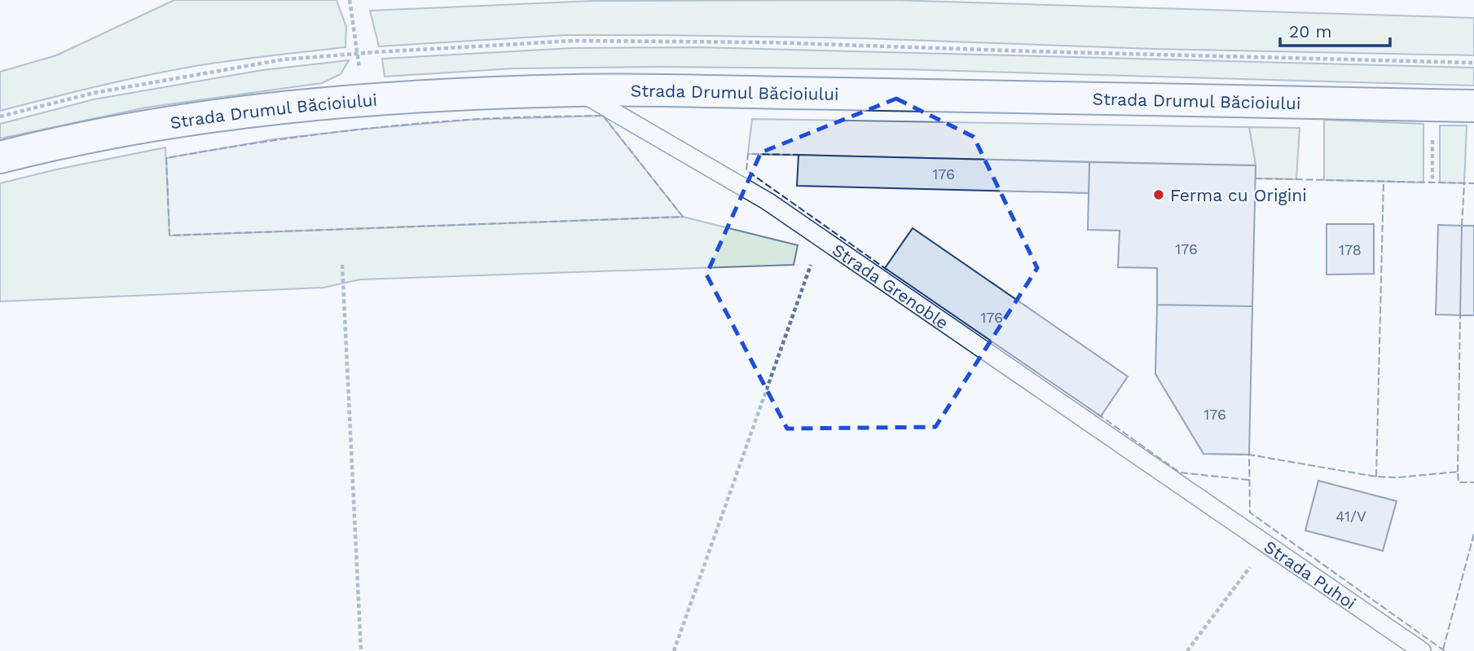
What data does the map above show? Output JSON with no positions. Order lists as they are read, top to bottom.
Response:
{
  "streets": {
    "highway": ["Strada Drumul Băcioiului"],
    "lane": ["Strada Grenoble", "Strada Puhoi"]
  },
  "crossings": [
    ["Strada Drumul Băcioiului", "Strada Grenoble"],
    ["Strada Grenoble", "Strada Puhoi"]
  ],
  "places": ["Ferma cu Origini"],
  "house_numbers": [
    "176",
    "176",
    "178",
    "176",
    "176",
    "41/V"
  ],
  "scale_bar": "20 m"
}
